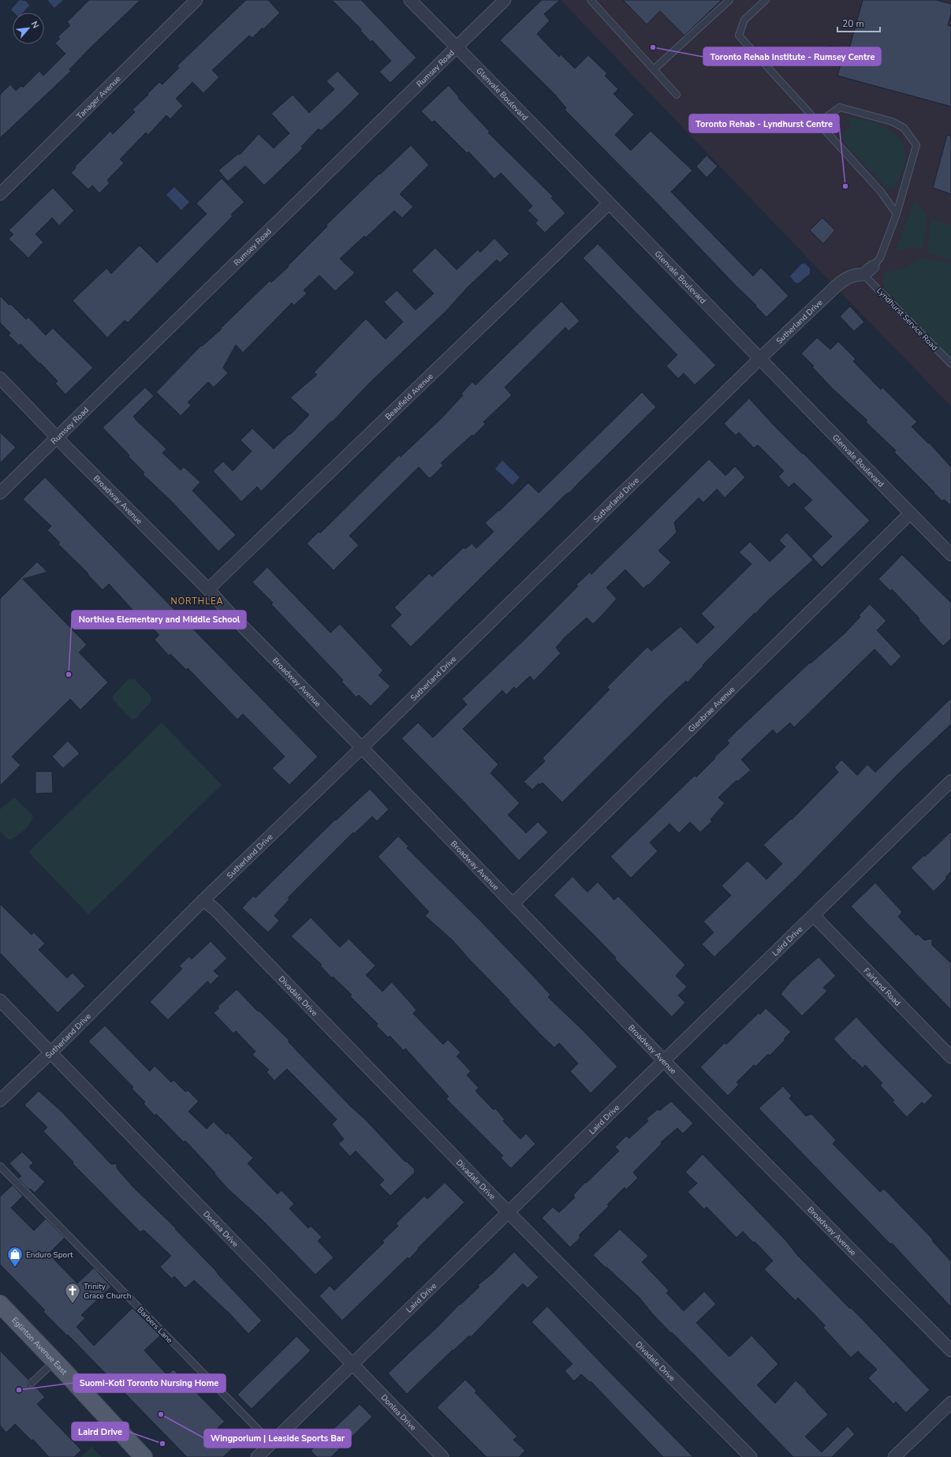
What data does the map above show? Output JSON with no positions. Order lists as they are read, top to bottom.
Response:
{
  "streets": {
    "main road": ["Eglinton Avenue East"],
    "street": [
      "Rumsey Road",
      "Glenvale Boulevard",
      "Tanager Avenue",
      "Sutherland Drive",
      "Beaufield Avenue",
      "Broadway Avenue",
      "Glenbrae Avenue",
      "Laird Drive",
      "Fairland Road",
      "Divadale Drive",
      "Donlea Drive"
    ],
    "lane": ["Lyndhurst Service Road", "Barbers Lane"]
  },
  "crossings": [
    ["Rumsey Road", "Glenvale Boulevard"],
    ["Rumsey Road", "Broadway Avenue"],
    ["Glenvale Boulevard", "Sutherland Drive"],
    ["Glenvale Boulevard", "Beaufield Avenue"],
    ["Glenvale Boulevard", "Glenbrae Avenue"],
    ["Lyndhurst Service Road", "Sutherland Drive"],
    ["Sutherland Drive", "Broadway Avenue"],
    ["Sutherland Drive", "Divadale Drive"],
    ["Sutherland Drive", "Donlea Drive"],
    ["Beaufield Avenue", "Broadway Avenue"],
    ["Broadway Avenue", "Glenbrae Avenue"],
    ["Broadway Avenue", "Laird Drive"],
    ["Laird Drive", "Fairland Road"],
    ["Laird Drive", "Divadale Drive"],
    ["Laird Drive", "Donlea Drive"],
    ["Laird Drive", "Barbers Lane"]
  ],
  "districts": ["NORTHLEA"],
  "places": {
    "other": [
      "Toronto Rehab Institute - Rumsey Centre",
      "Toronto Rehab - Lyndhurst Centre",
      "Northlea Elementary and Middle School",
      "Suomi-Koti Toronto Nursing Home",
      "Wingporium | Leaside Sports Bar",
      "Laird Drive"
    ],
    "shop": ["Enduro Sport"],
    "church": ["Trinity Grace Church"]
  },
  "scale_bar": "20 m",
  "north": "top right"
}
